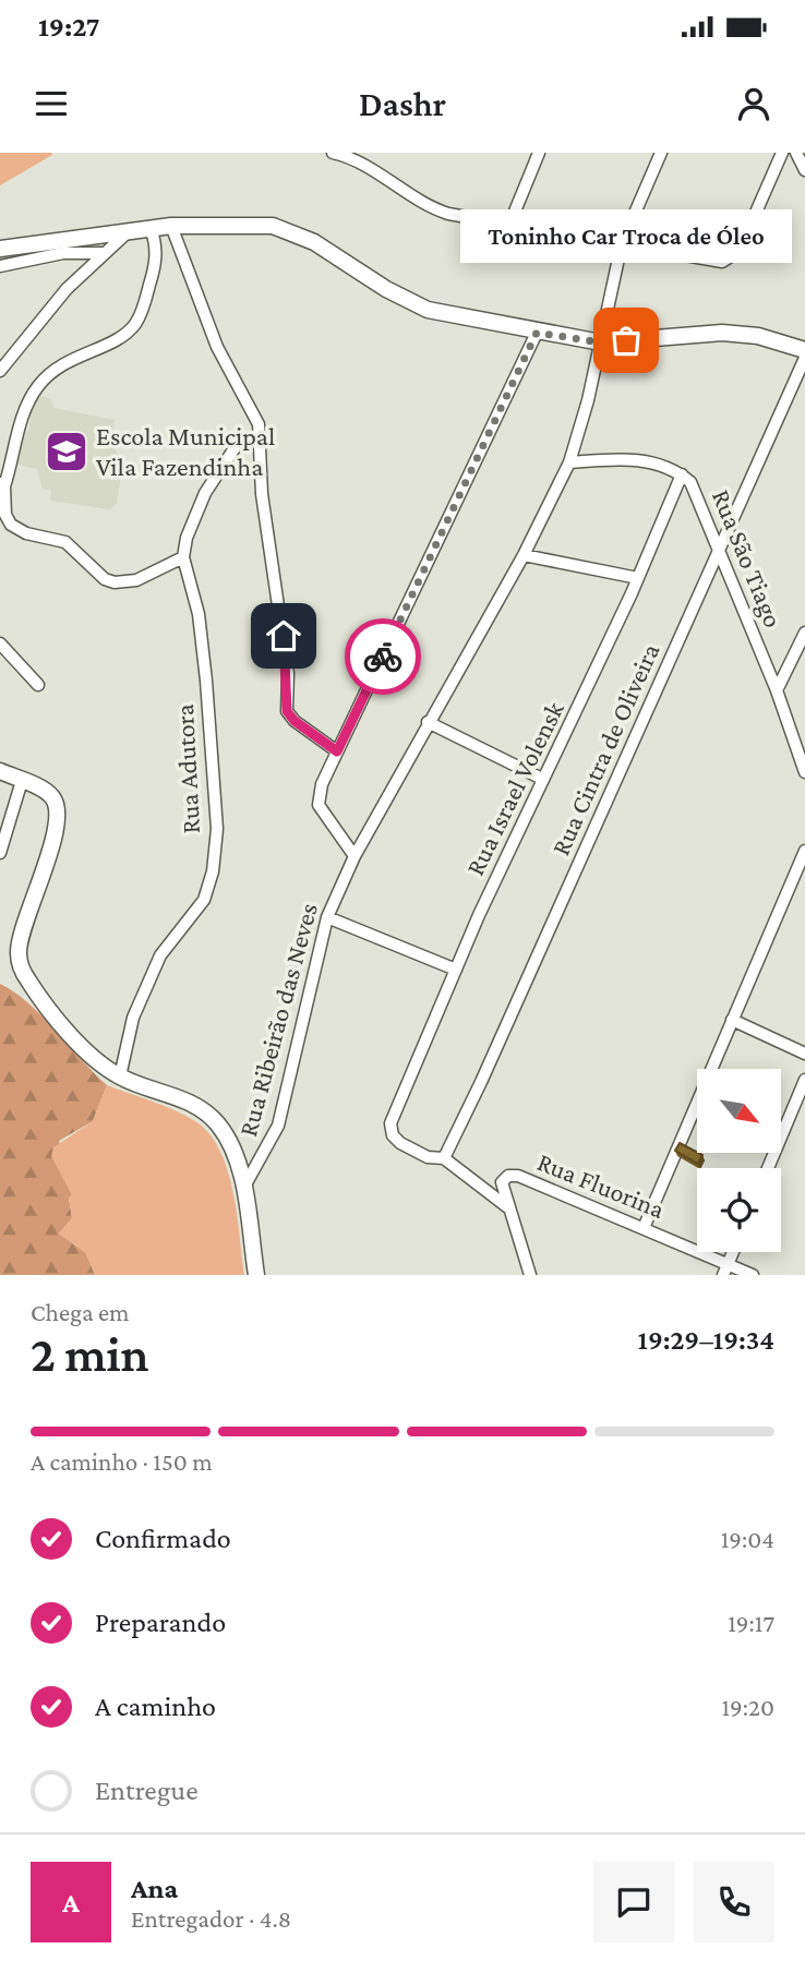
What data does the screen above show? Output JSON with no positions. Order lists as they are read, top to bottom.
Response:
{
  "streets": {
    "street": [
      "Rua São Tiago",
      "Rua Cintra de Oliveira",
      "Rua Adutora",
      "Rua Israel Volensk",
      "Rua Ribeirão das Neves",
      "Rua Fluorina"
    ]
  },
  "crossings": [
    ["Rua São Tiago", "Rua Cintra de Oliveira"],
    ["Rua São Tiago", "Rua Israel Volensk"],
    ["Rua São Tiago", "Rua Ribeirão das Neves"],
    ["Rua Cintra de Oliveira", "Rua Israel Volensk"]
  ],
  "places": {
    "other": ["Toninho Car Troca de Óleo"],
    "school or university": ["Escola Municipal Vila Fazendinha"]
  },
  "north": "bottom right",
  "page": {
    "status": "19:27",
    "header": "Dashr",
    "bubble": "Toninho Car Troca de Óleo",
    "heading": ["2 min", "Chega em", "19:29–19:34"],
    "panel": ["Ana", "Entregador · 4.8"],
    "bar": "A caminho · 150 m",
    "list": [
      ["Confirmado", "19:04"],
      ["Preparando", "19:17"],
      ["A caminho", "19:20"],
      "Entregue"
    ],
    "round": "A"
  }
}
